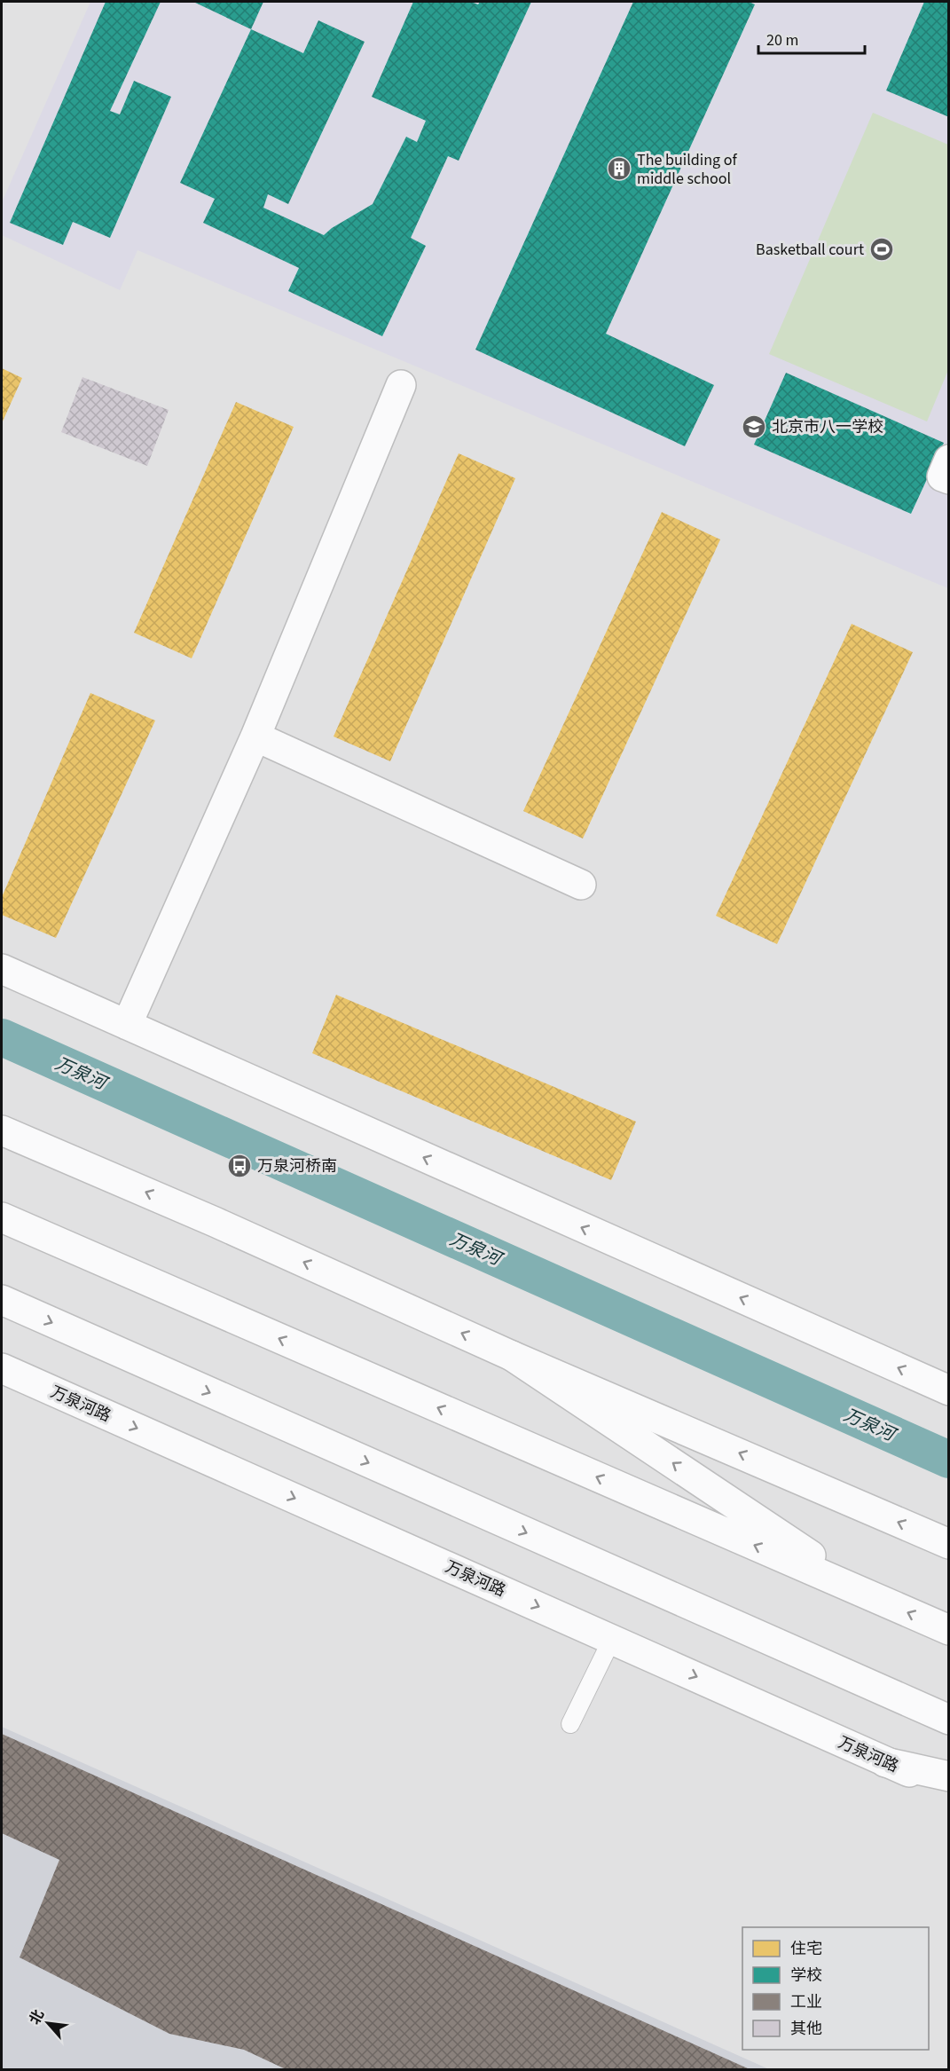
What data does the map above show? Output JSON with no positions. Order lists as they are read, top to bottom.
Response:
{
  "streets": {
    "main road": ["万泉河路"]
  },
  "water": ["万泉河"],
  "places": {
    "building": ["The building of middle school"],
    "sports": ["Basketball court"],
    "school or university": ["北京市八一学校"],
    "bus stop": ["万泉河桥南"]
  },
  "legend": [
    "住宅",
    "学校",
    "工业",
    "其他"
  ],
  "scale_bar": "20 m",
  "north": "top left"
}
